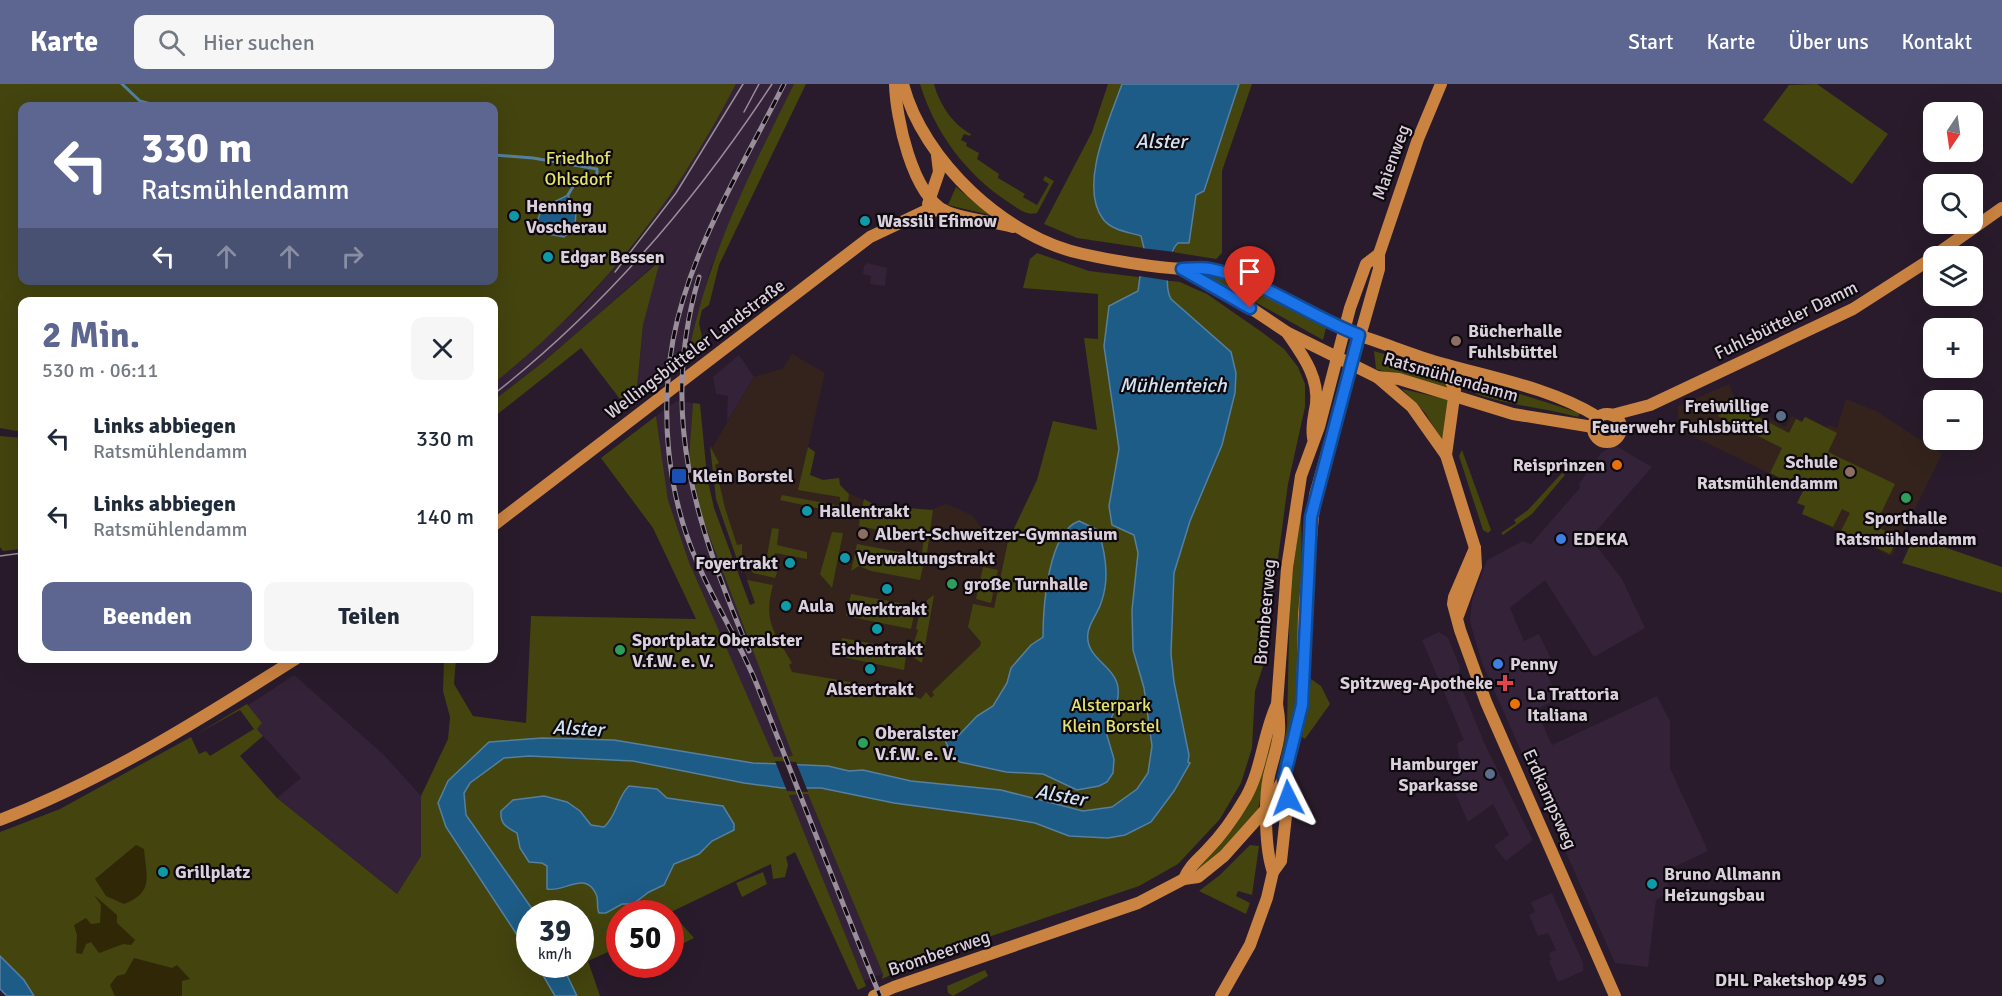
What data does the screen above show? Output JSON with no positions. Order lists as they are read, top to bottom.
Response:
{
  "streets": {
    "main road": [
      "Maienweg",
      "Fuhlsbütteler Damm",
      "Wellingsbütteler Landstraße",
      "Ratsmühlendamm",
      "Brombeerweg",
      "Erdkampsweg"
    ]
  },
  "crossings": [
    ["Maienweg", "Ratsmühlendamm"],
    ["Maienweg", "Brombeerweg"],
    ["Fuhlsbütteler Damm", "Ratsmühlendamm"],
    ["Wellingsbütteler Landstraße", "Ratsmühlendamm"],
    ["Ratsmühlendamm", "Brombeerweg"],
    ["Ratsmühlendamm", "Erdkampsweg"]
  ],
  "water": ["Alster", "Mühlenteich"],
  "parks": ["Friedhof Ohlsdorf", "Alsterpark Klein Borstel"],
  "places": {
    "other": [
      "Henning Voscherau",
      "Wassili Efimow",
      "Edgar Bessen",
      "Bücherhalle Fuhlsbüttel",
      "Freiwillige Feuerwehr Fuhlsbüttel",
      "Reisprinzen",
      "Schule Ratsmühlendamm",
      "Sporthalle Ratsmühlendamm",
      "Hallentrakt",
      "Albert-Schweitzer-Gymnasium",
      "EDEKA",
      "Verwaltungstrakt",
      "Foyertrakt",
      "große Turnhalle",
      "Werktrakt",
      "Aula",
      "Eichentrakt",
      "Sportplatz Oberalster V.f.W. e. V.",
      "Penny",
      "Alstertrakt",
      "La Trattoria Italiana",
      "Oberalster V.f.W. e. V.",
      "Hamburger Sparkasse",
      "Grillplatz",
      "Bruno Allmann Heizungsbau",
      "DHL Paketshop 495"
    ],
    "transit": ["Klein Borstel"],
    "health": ["Spitzweg-Apotheke"]
  },
  "north": "bottom",
  "page": {
    "header": "Karte",
    "search": "Hier suchen",
    "nav": [
      "Start",
      "Karte",
      "Über uns",
      "Kontakt"
    ],
    "map_buttons": ["+", "−"],
    "turn": ["330 m", "Ratsmühlendamm"],
    "heading": ["2 Min.", "530 m · 06:11"],
    "list": [
      {
        "name": "Links abbiegen",
        "note": "Ratsmühlendamm",
        "value": "330 m"
      },
      {
        "name": "Links abbiegen",
        "note": "Ratsmühlendamm",
        "value": "140 m"
      }
    ],
    "buttons": ["Beenden", "Teilen"],
    "speed": "39 km/h",
    "limit": "50"
  }
}
